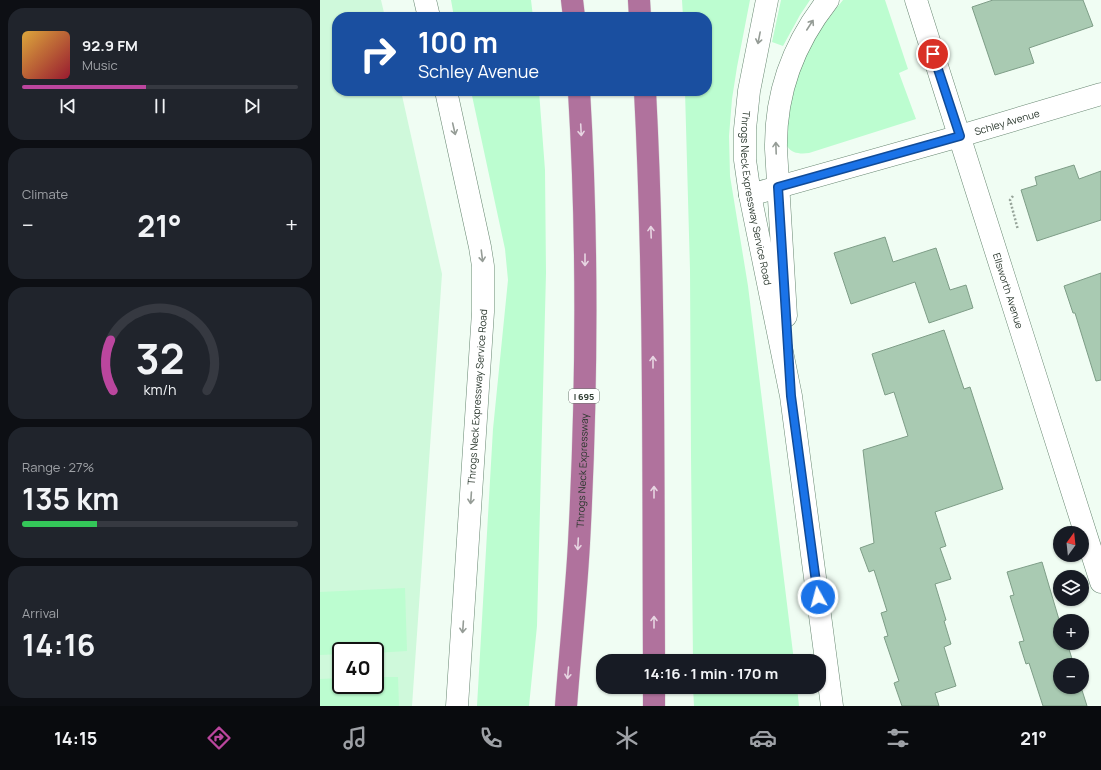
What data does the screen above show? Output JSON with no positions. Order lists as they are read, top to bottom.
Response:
{
  "streets": {
    "highway": ["I 695", "Throgs Neck Expressway"],
    "street": ["Schley Avenue", "Throgs Neck Expressway Service Road", "Ellsworth Avenue"]
  },
  "crossings": [
    ["Schley Avenue", "Throgs Neck Expressway Service Road"],
    ["Schley Avenue", "Ellsworth Avenue"]
  ],
  "north": "top",
  "page": {
    "turn": ["100 m", "Schley Avenue"],
    "song": ["92.9 FM", "Music"],
    "tile": [
      "Climate",
      ["Range · 27%", "135 km"],
      ["Arrival", "14:16"]
    ],
    "heat": ["−", "21°", "+"],
    "map_buttons": ["+", "−"],
    "limit": "40",
    "trip": "14:16 · 1 min · 170 m",
    "tabs": ["14:15", "21°"],
    "gauge": ["32", "km/h"]
  }
}
